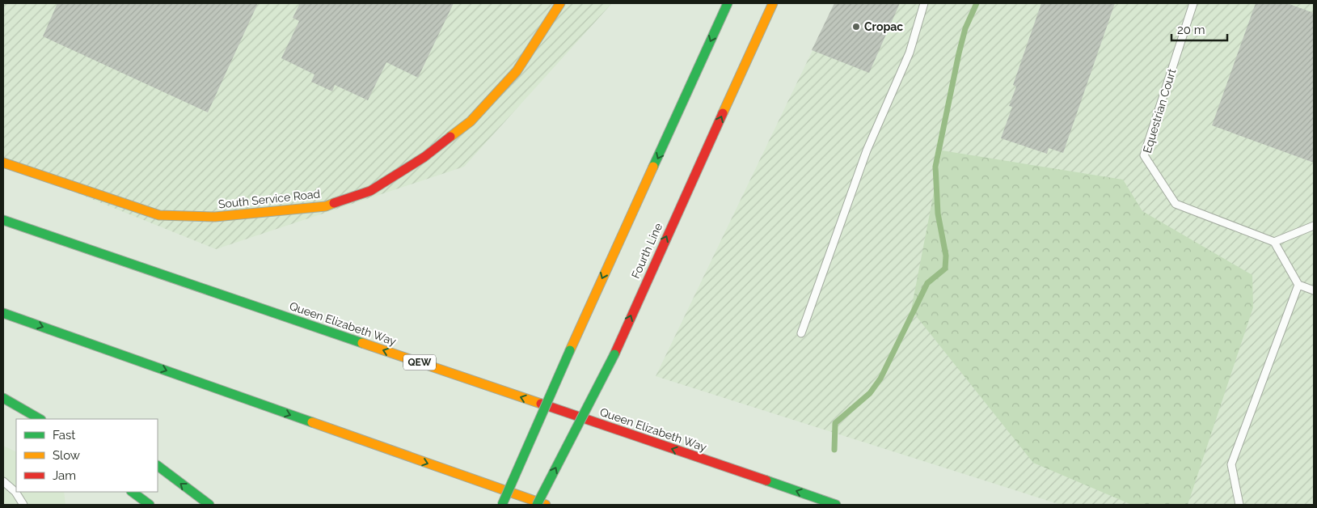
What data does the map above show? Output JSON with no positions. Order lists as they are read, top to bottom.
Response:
{
  "streets": {
    "main road": [
      "South Service Road",
      "Fourth Line",
      "Queen Elizabeth Way",
      "QEW"
    ],
    "lane": ["Equestrian Court"]
  },
  "one_way": ["Queen Elizabeth Way"],
  "places": ["Cropac"],
  "legend": ["Fast", "Slow", "Jam"],
  "scale_bar": "20 m"
}
